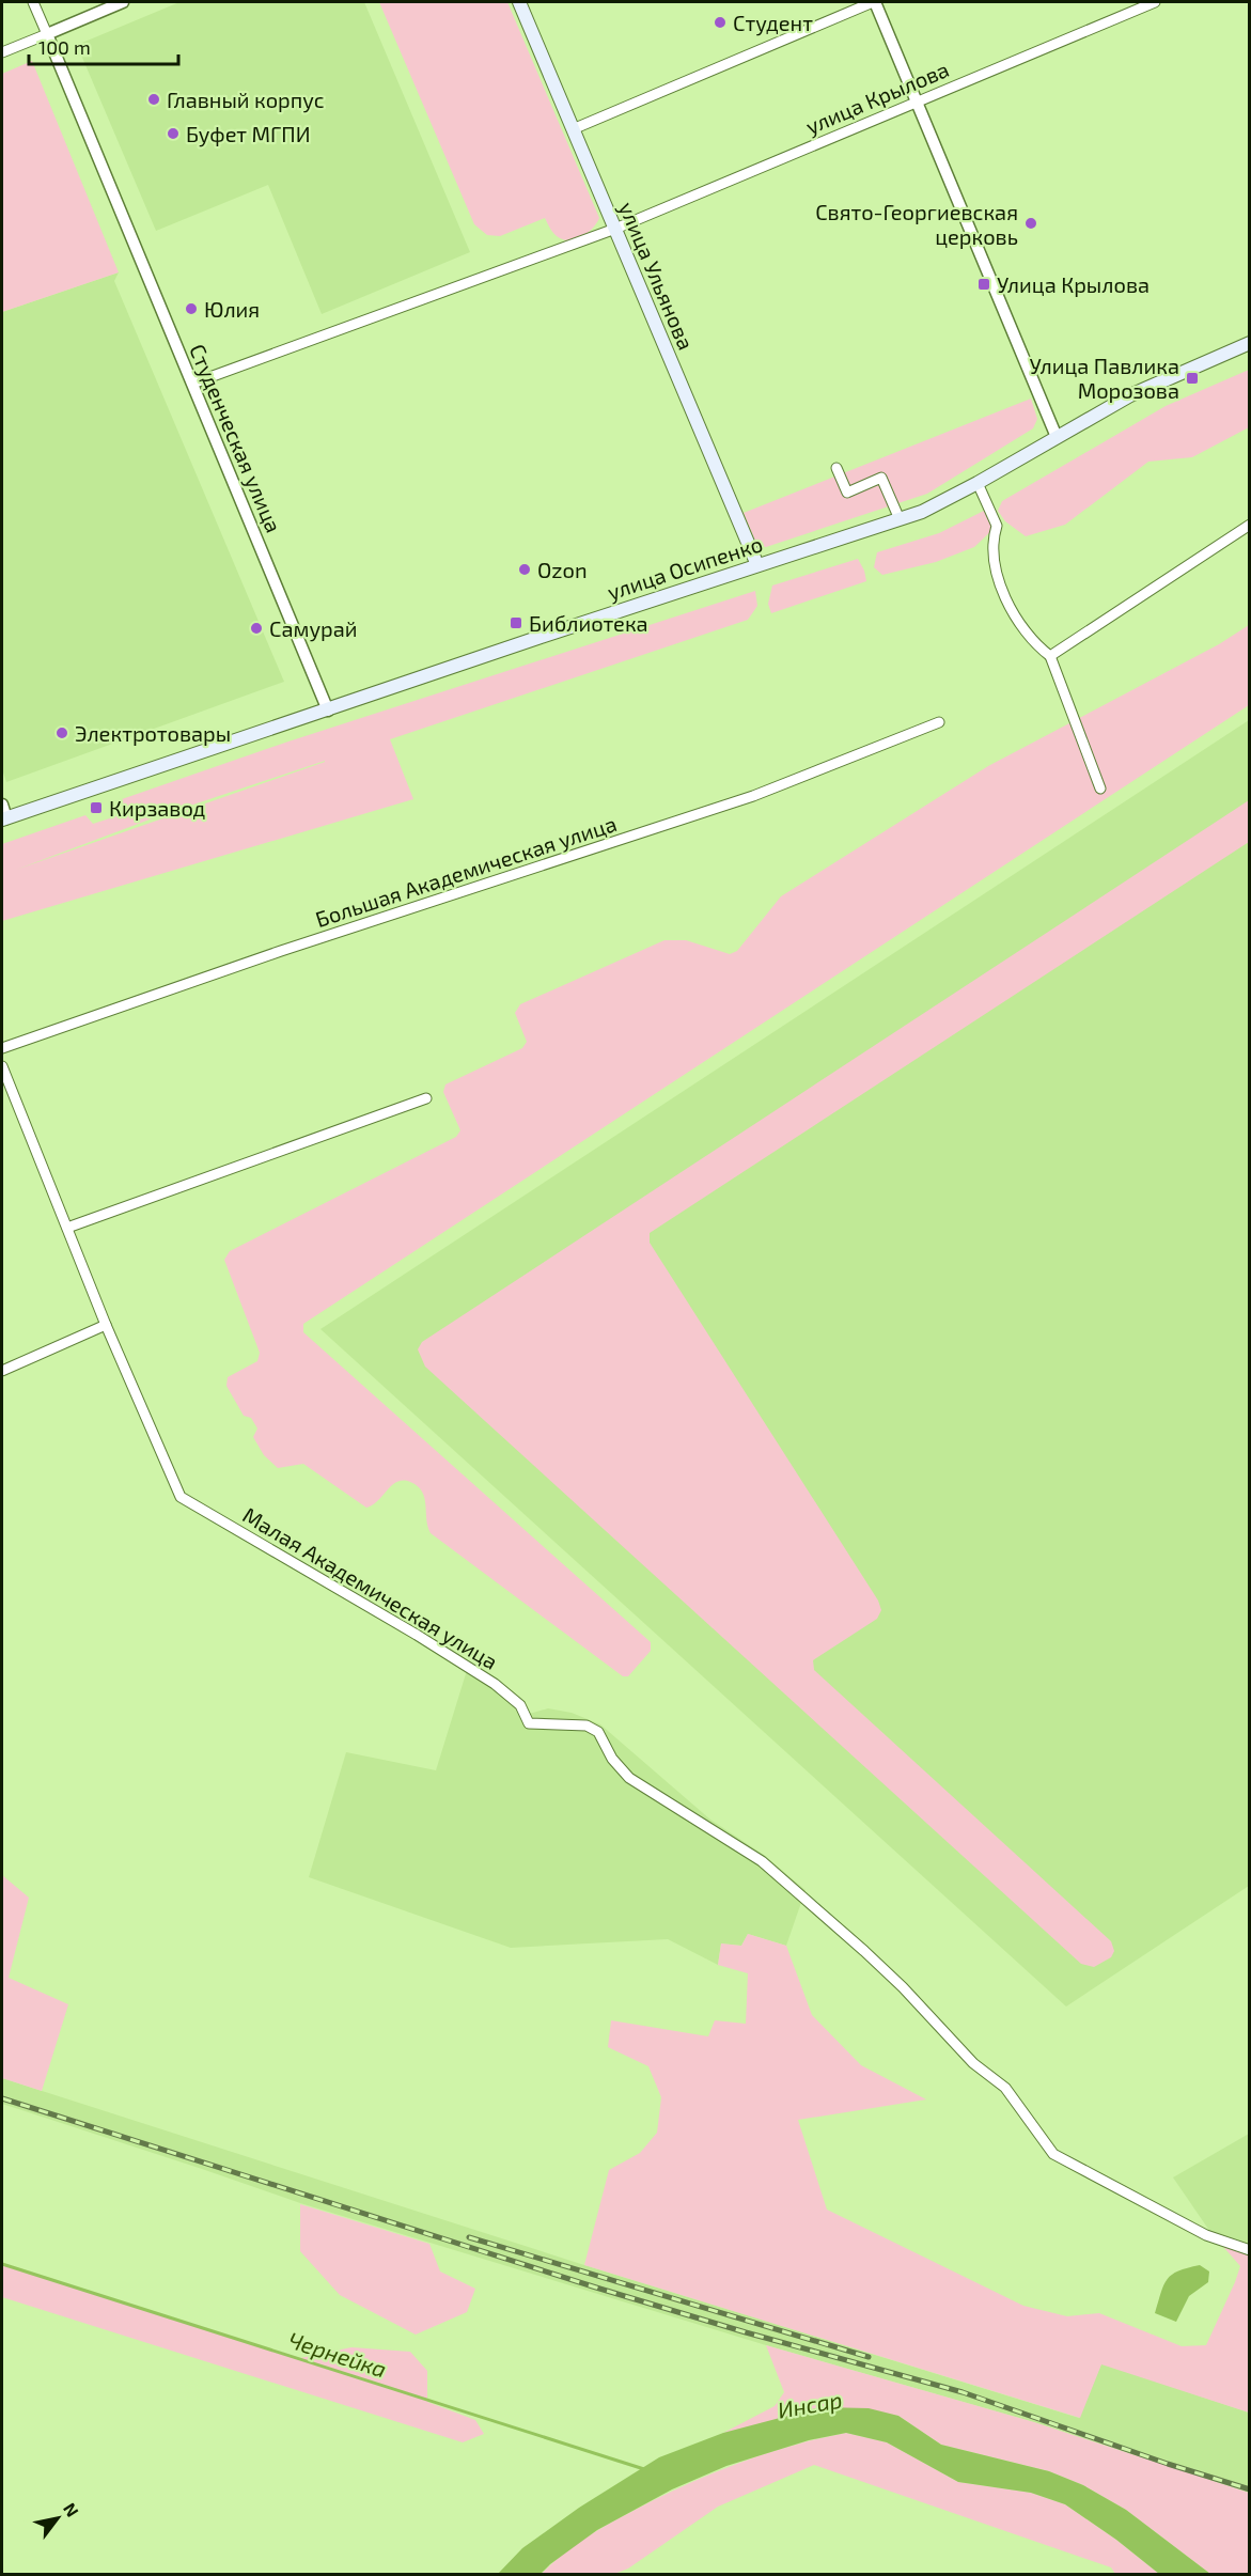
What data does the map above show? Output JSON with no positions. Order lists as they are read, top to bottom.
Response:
{
  "streets": {
    "main road": ["улица Ульянова", "улица Осипенко"],
    "street": [
      "улица Крылова",
      "Студенческая улица",
      "Большая Академическая улица",
      "Малая Академическая улица"
    ]
  },
  "crossings": [
    ["улица Крылова", "улица Ульянова"],
    ["улица Крылова", "Студенческая улица"],
    ["улица Ульянова", "улица Осипенко"],
    ["Студенческая улица", "улица Осипенко"]
  ],
  "water": ["Чернейка", "Инсар"],
  "places": {
    "other": [
      "Студент",
      "Главный корпус",
      "Буфет МГПИ",
      "Свято-Георгиевская церковь",
      "Юлия",
      "Ozon",
      "Самурай",
      "Электротовары"
    ],
    "transit": [
      "Улица Крылова",
      "Улица Павлика Морозова",
      "Библиотека",
      "Кирзавод"
    ]
  },
  "scale_bar": "100 m",
  "north": "top right"
}
